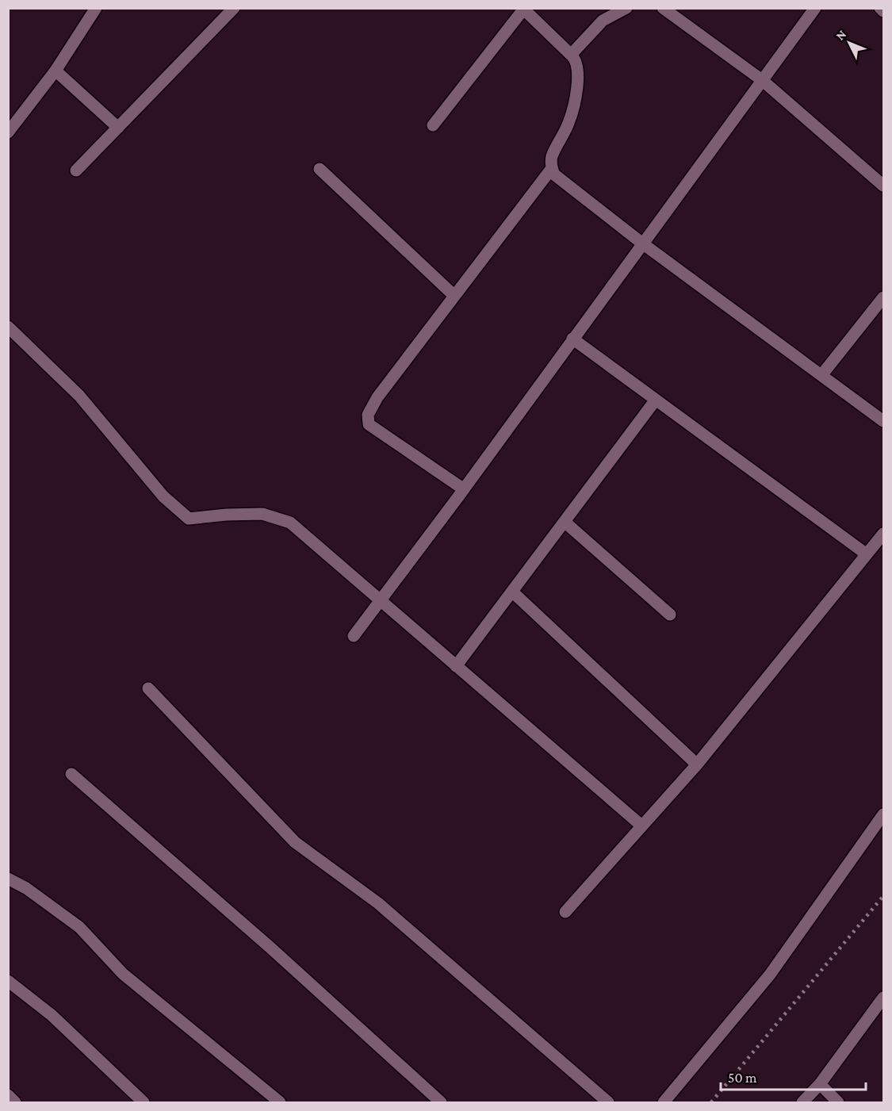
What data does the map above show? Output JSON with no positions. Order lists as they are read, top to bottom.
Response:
{
  "scale_bar": "50 m",
  "north": "top left"
}
